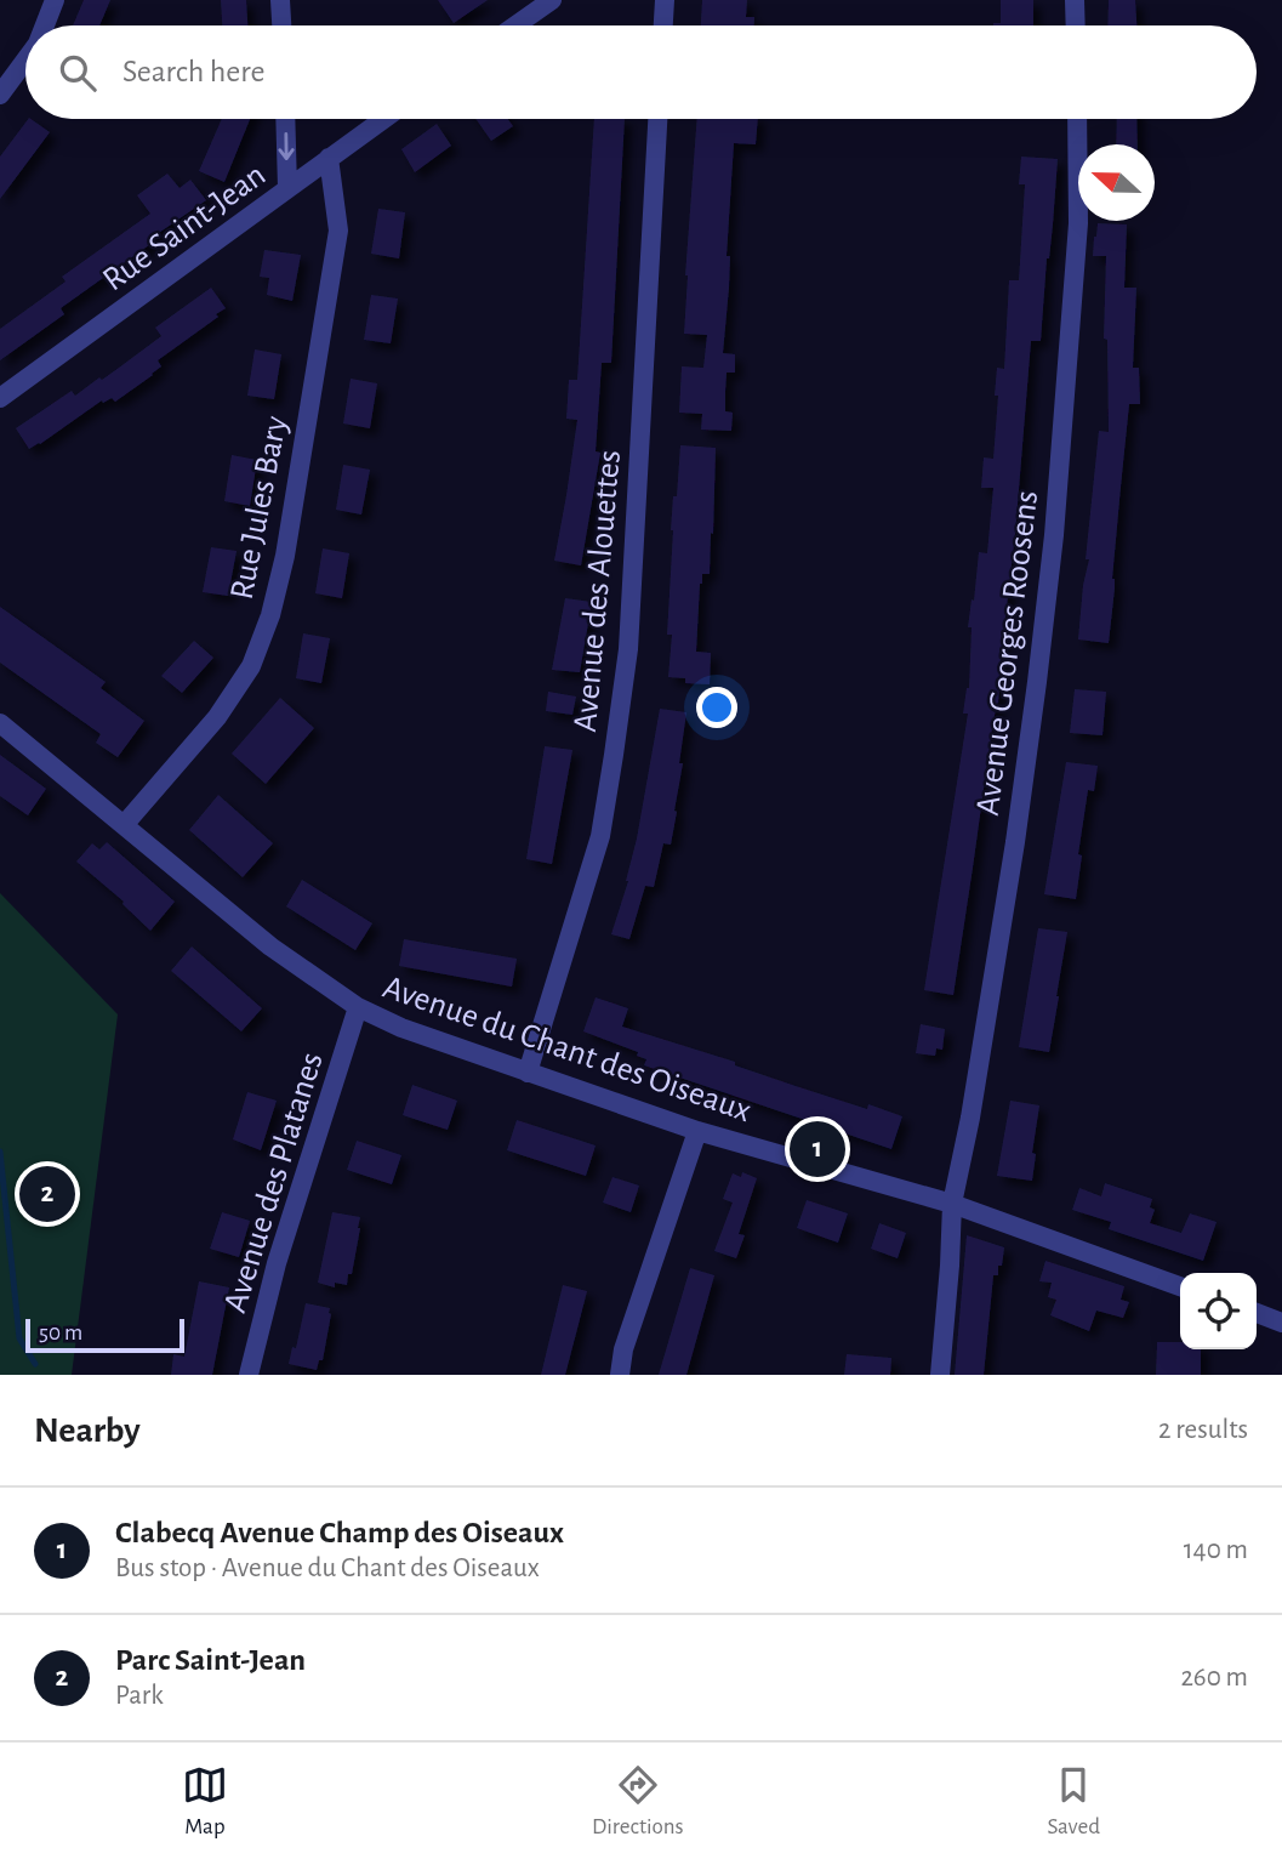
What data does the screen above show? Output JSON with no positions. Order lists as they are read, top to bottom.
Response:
{
  "streets": {
    "street": [
      "Rue Saint-Jean",
      "Rue Jules Bary",
      "Avenue des Alouettes",
      "Avenue Georges Roosens",
      "Avenue du Chant des Oiseaux",
      "Avenue des Platanes"
    ]
  },
  "crossings": [
    ["Rue Saint-Jean", "Rue Jules Bary"],
    ["Rue Jules Bary", "Avenue du Chant des Oiseaux"],
    ["Avenue des Alouettes", "Avenue du Chant des Oiseaux"],
    ["Avenue Georges Roosens", "Avenue du Chant des Oiseaux"],
    ["Avenue du Chant des Oiseaux", "Avenue des Platanes"]
  ],
  "scale_bar": "50 m",
  "north": "left",
  "page": {
    "search": "Search here",
    "pins": ["1", "2"],
    "scale": "50 m",
    "heading": ["Nearby", "2 results"],
    "list": [
      {
        "mark": "1",
        "name": "Clabecq Avenue Champ des Oiseaux",
        "note": "Bus stop · Avenue du Chant des Oiseaux",
        "value": "140 m"
      },
      {
        "mark": "2",
        "name": "Parc Saint-Jean",
        "note": "Park",
        "value": "260 m"
      }
    ],
    "nav": ["Map", "Directions", "Saved"]
  }
}
